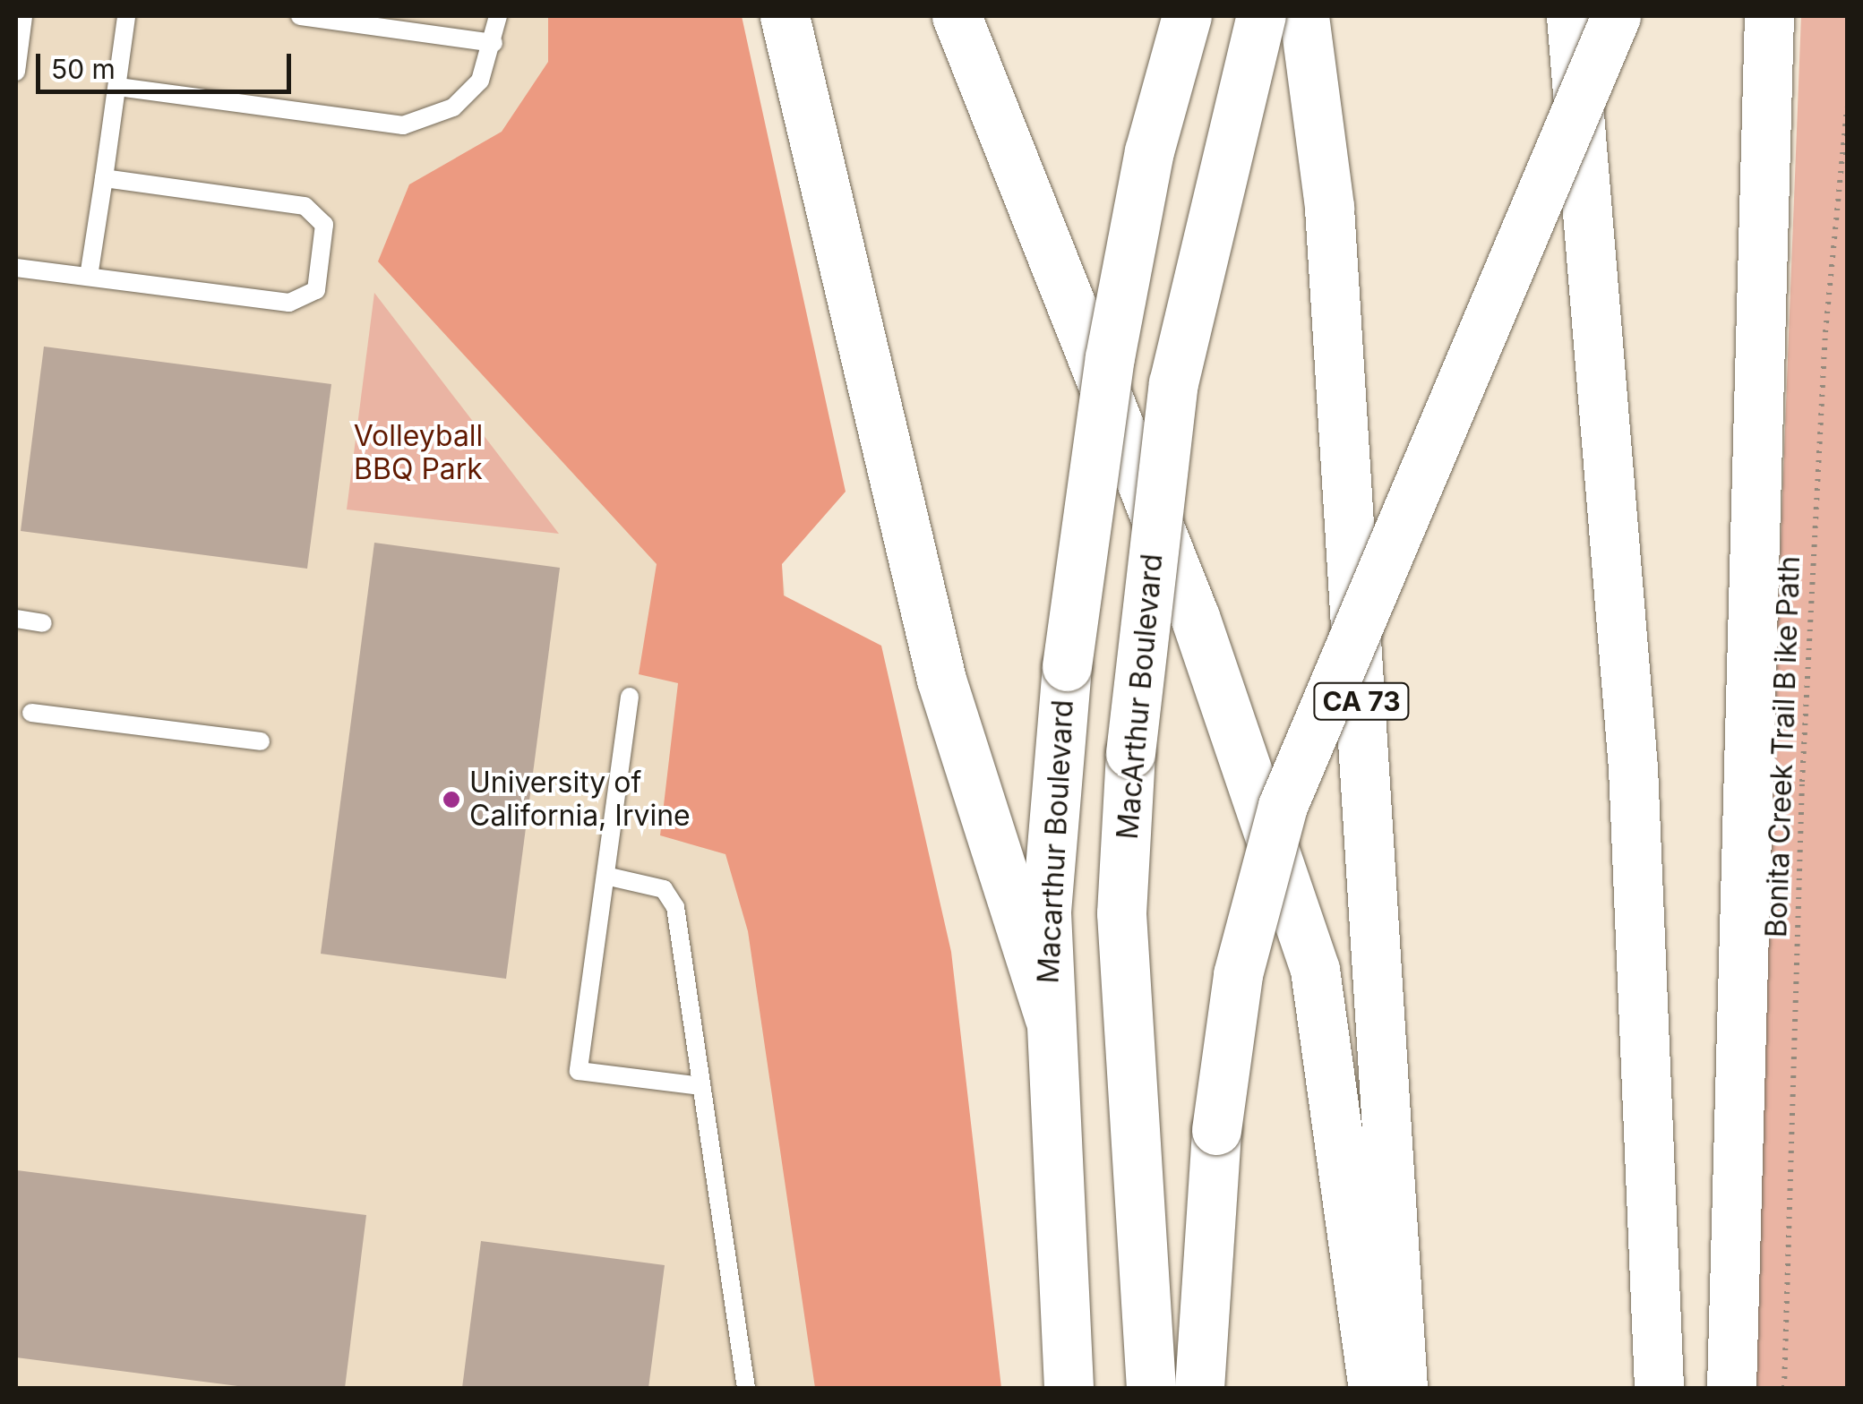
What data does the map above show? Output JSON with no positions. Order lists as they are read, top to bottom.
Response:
{
  "streets": {
    "main road": ["MacArthur Boulevard", "CA 73", "Macarthur Boulevard"],
    "path": ["Bonita Creek Trail B ike Path"]
  },
  "crossings": [
    ["MacArthur Boulevard", "Macarthur Boulevard"]
  ],
  "parks": ["Volleyball BBQ Park"],
  "places": ["University of California, Irvine"],
  "scale_bar": "50 m"
}
